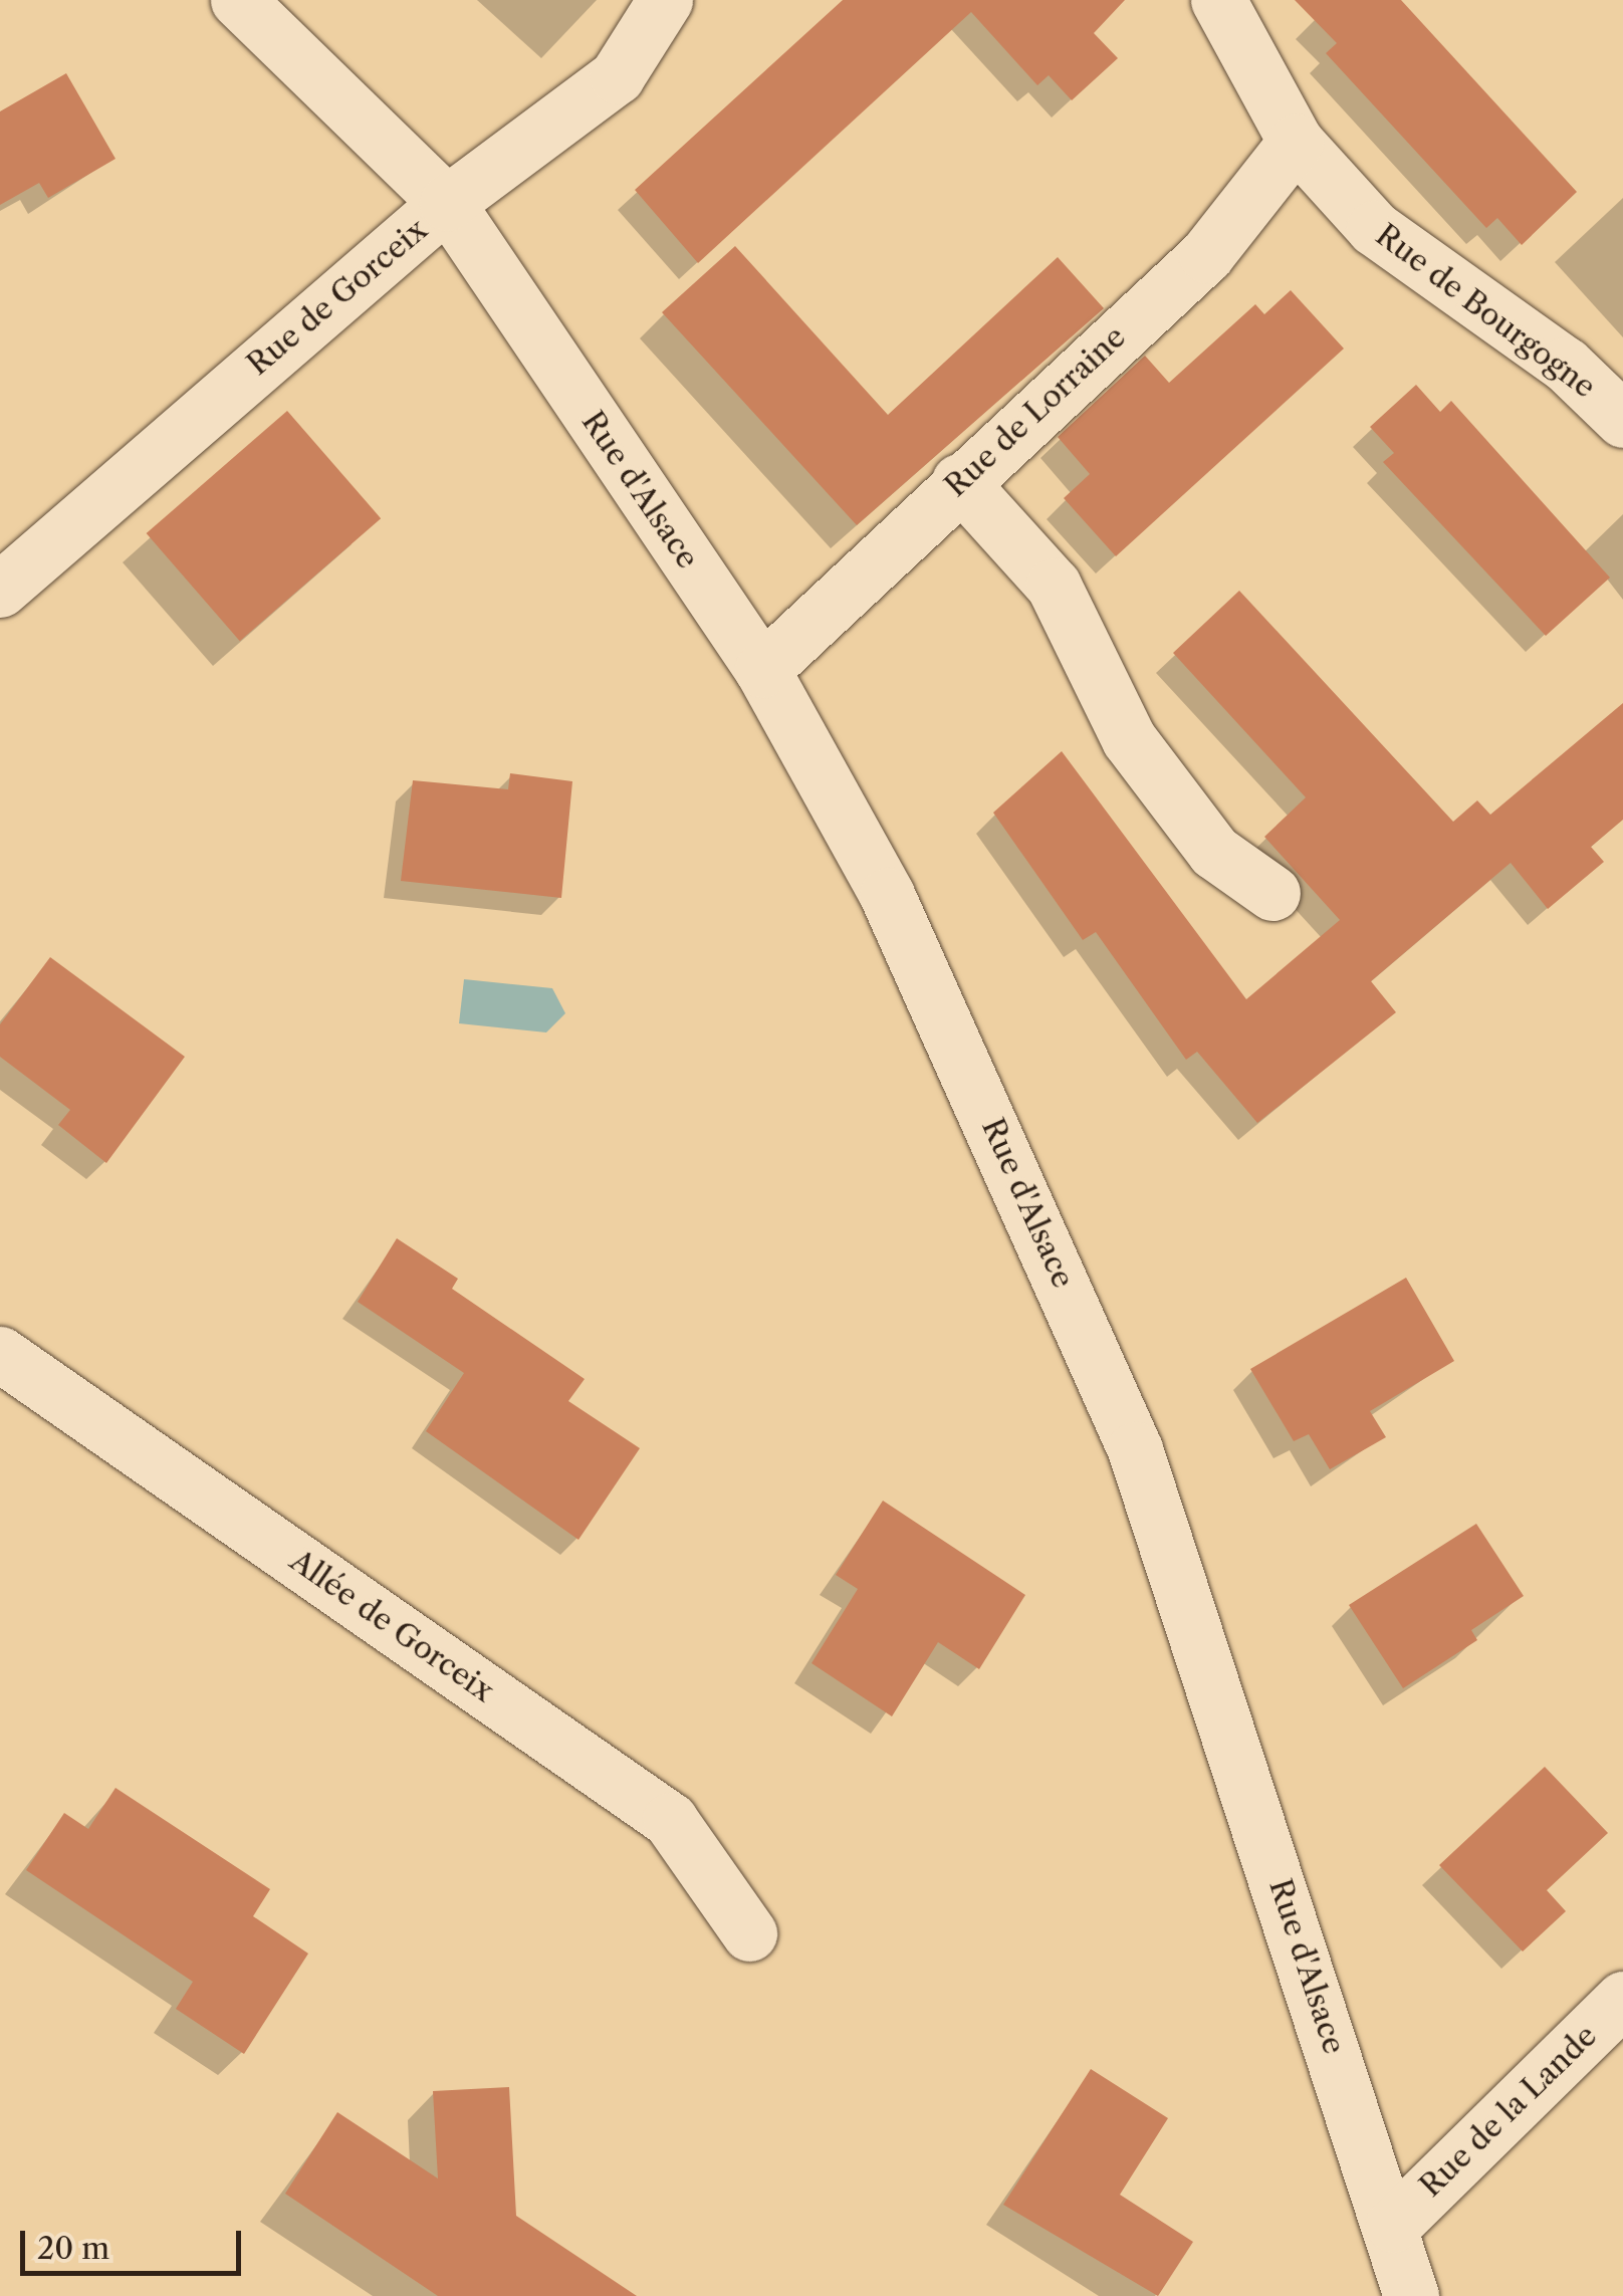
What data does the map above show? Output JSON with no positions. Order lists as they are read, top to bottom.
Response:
{
  "streets": {
    "street": [
      "Rue de Gorceix",
      "Rue de Bourgogne",
      "Rue de Lorraine",
      "Rue d'Alsace",
      "Allée de Gorceix",
      "Rue de la Lande"
    ]
  },
  "crossings": [
    ["Rue de Gorceix", "Rue d'Alsace"],
    ["Rue de Bourgogne", "Rue de Lorraine"],
    ["Rue de Lorraine", "Rue d'Alsace"],
    ["Rue d'Alsace", "Rue de la Lande"]
  ],
  "scale_bar": "20 m"
}
